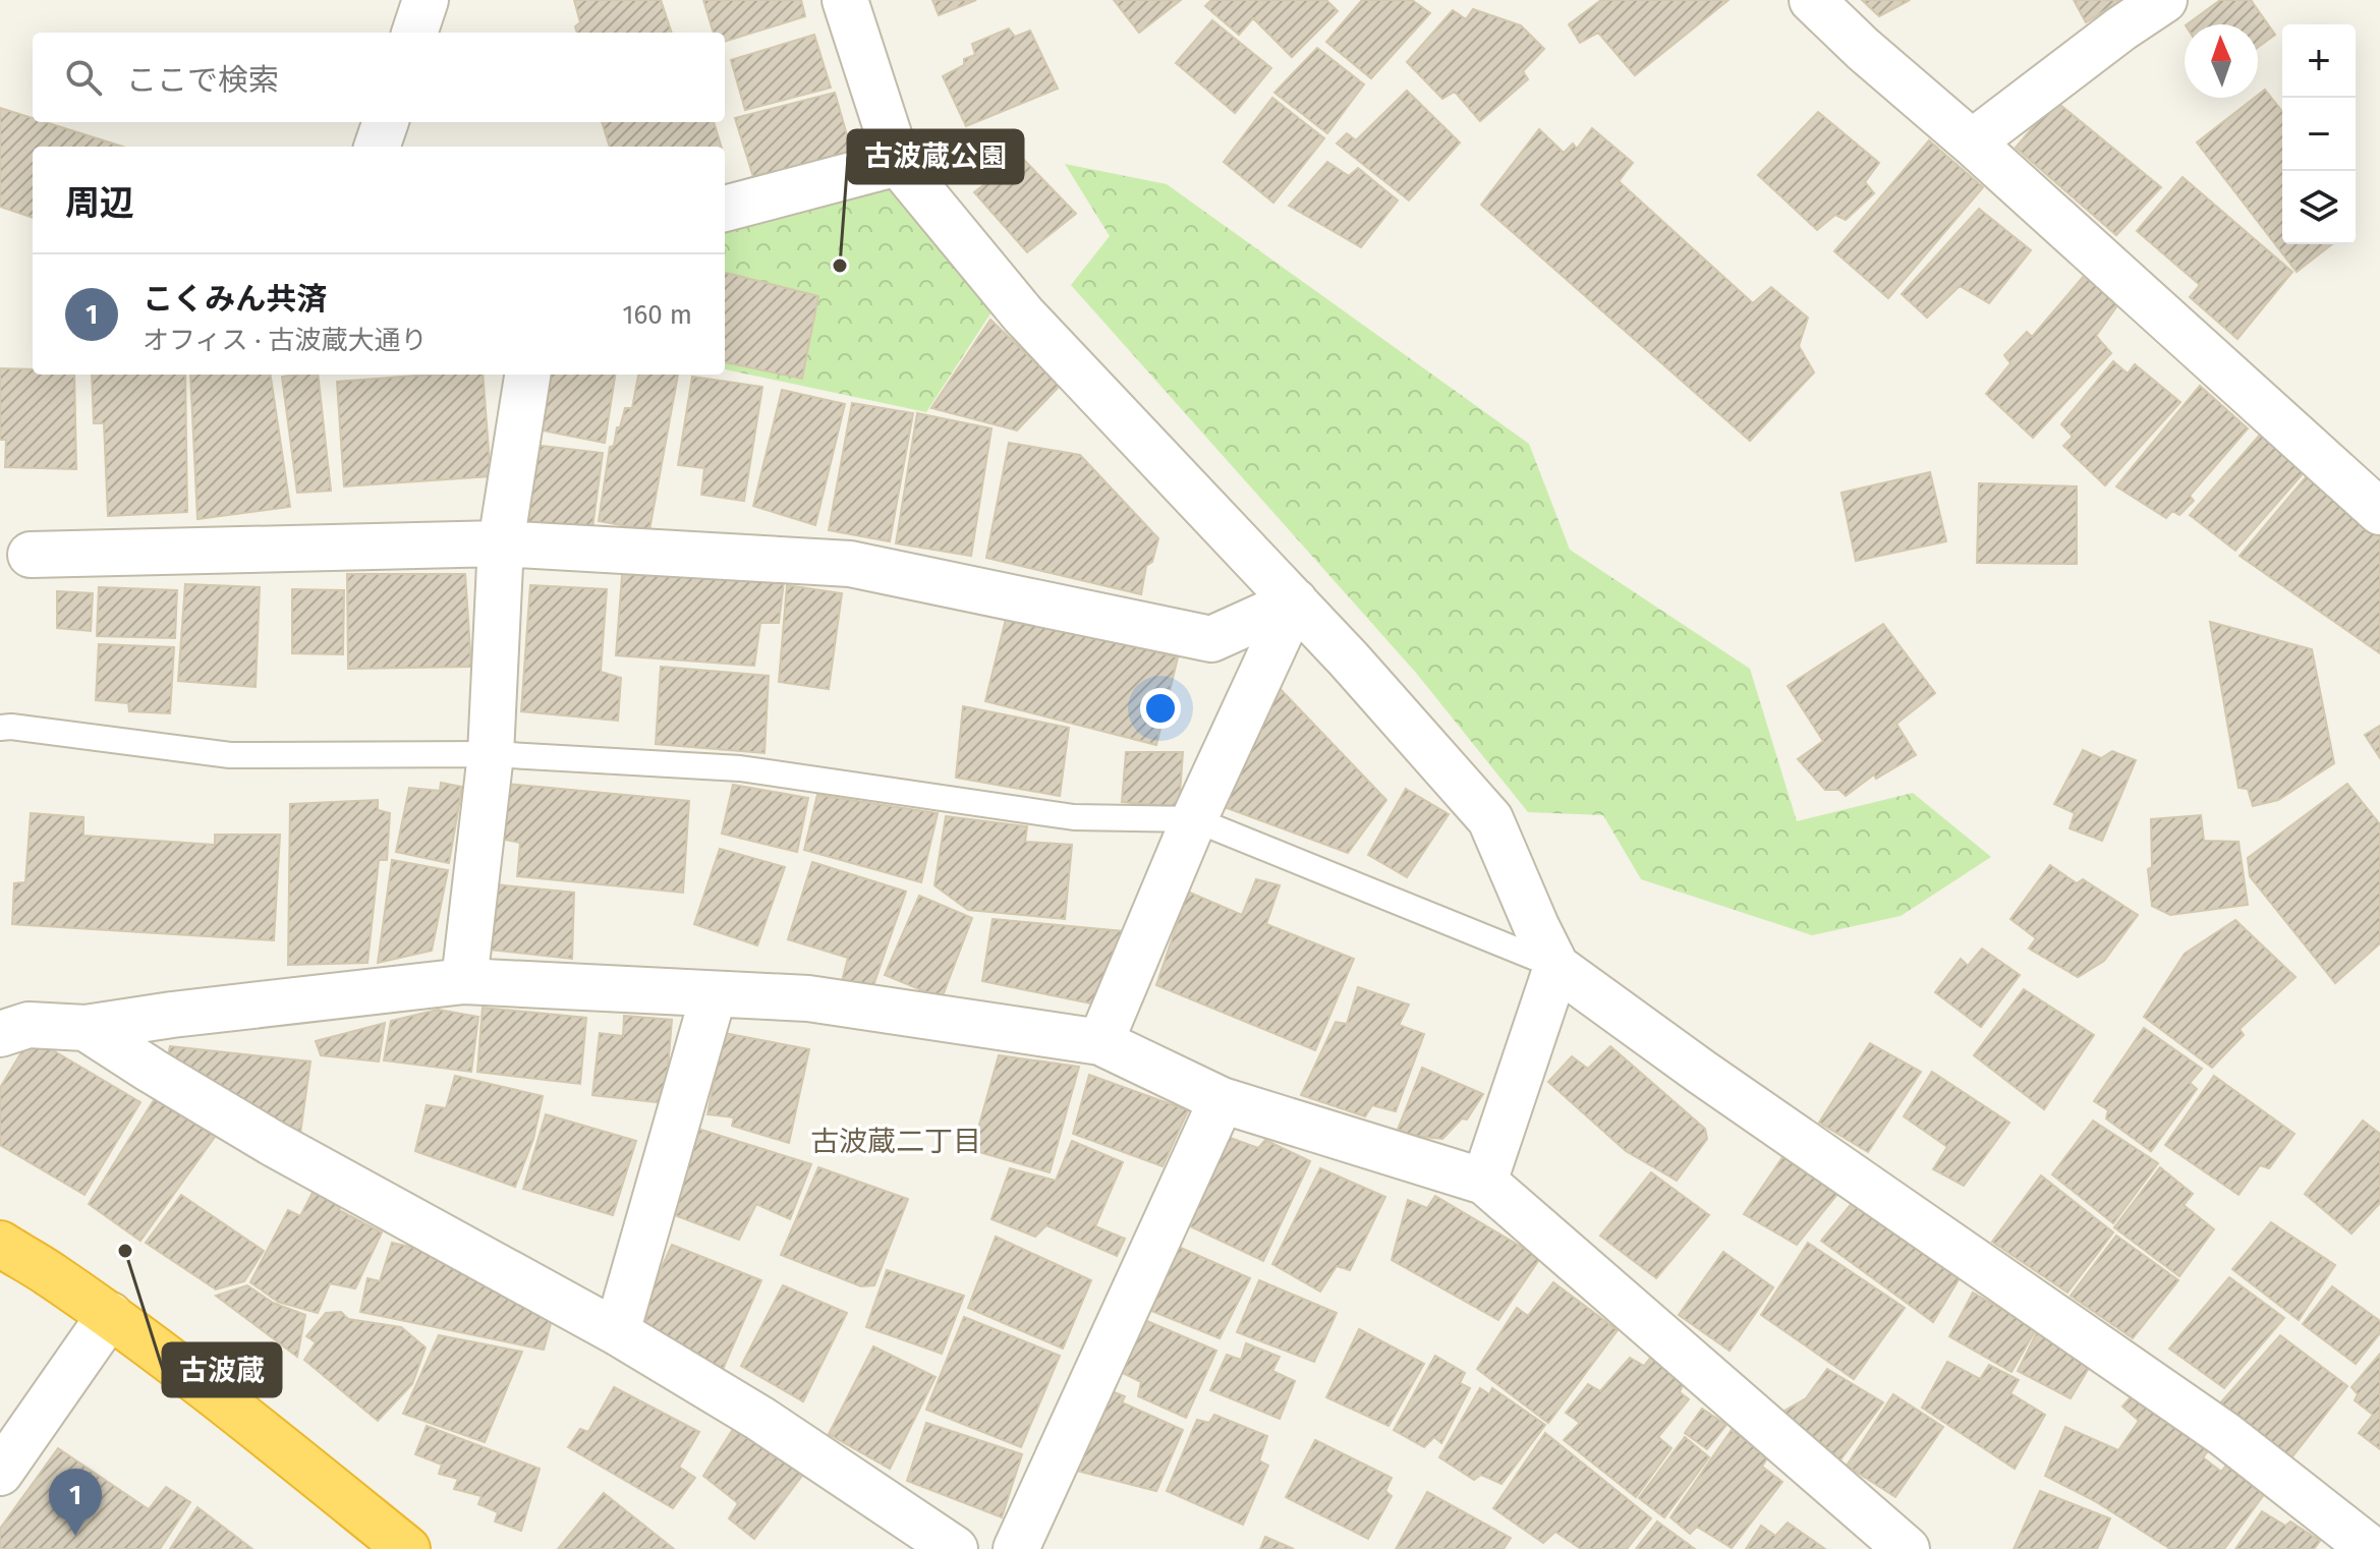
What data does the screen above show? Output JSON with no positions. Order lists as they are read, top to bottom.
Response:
{
  "districts": ["古波蔵二丁目"],
  "places": ["古波蔵公園", "古波蔵"],
  "north": "top",
  "page": {
    "map_buttons": ["+", "−"],
    "search": "ここで検索",
    "heading": "周辺",
    "list": [
      {
        "mark": "1",
        "name": "こくみん共済",
        "note": "オフィス · 古波蔵大通り",
        "value": "160 m"
      }
    ],
    "pins": "1"
  }
}
